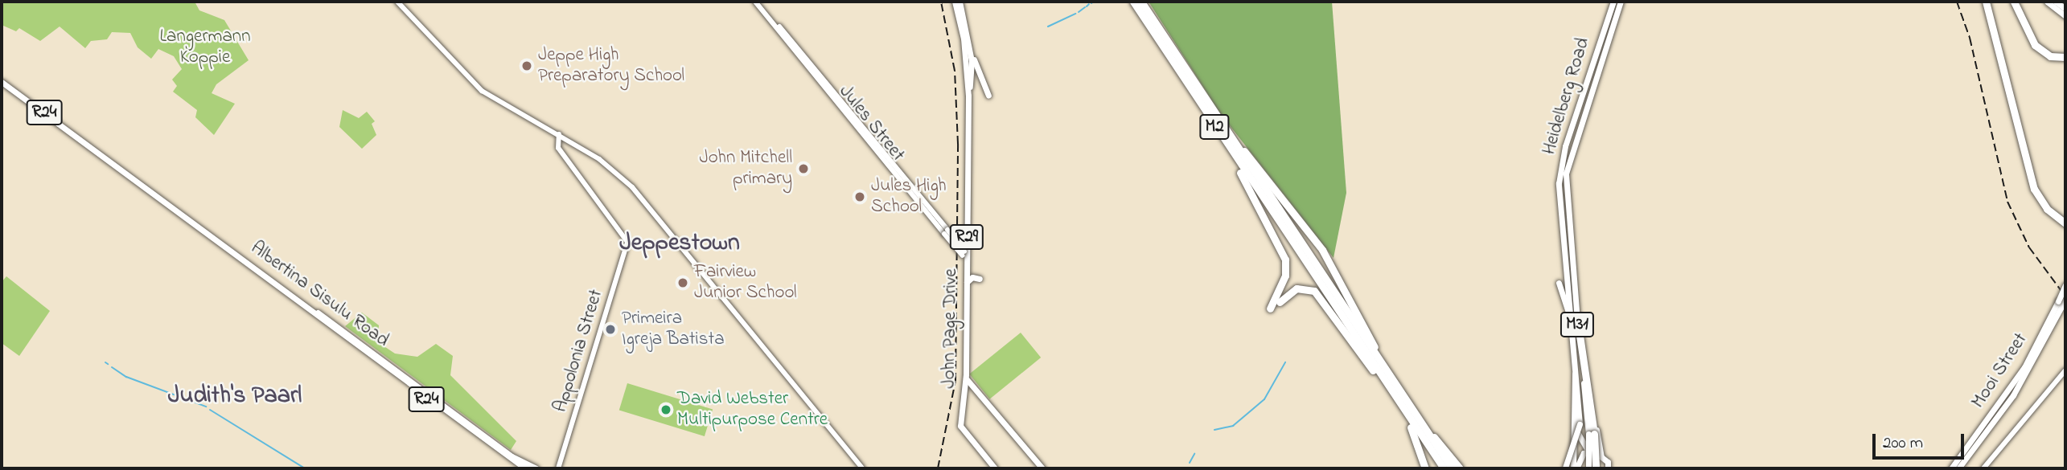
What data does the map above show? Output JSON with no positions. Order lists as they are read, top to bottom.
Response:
{
  "streets": {
    "highway": ["M2"],
    "main road": [
      "Heidelberg Road",
      "R24",
      "Jules Street",
      "R29",
      "Albertina Sisulu Road",
      "M31",
      "John Page Drive",
      "Appolonia Street",
      "Mooi Street"
    ]
  },
  "crossings": [
    ["Jules Street", "John Page Drive"],
    ["R29", "John Page Drive"]
  ],
  "districts": ["Jeppestown", "Judith's Paarl"],
  "parks": ["Langermann Koppie"],
  "places": [
    "Jeppe High Preparatory School",
    "John Mitchell primary",
    "Jules High School",
    "Fairview Junior School",
    "Primeira Igreja Batista",
    "David Webster Multipurpose Centre"
  ],
  "scale_bar": "200 m"
}
